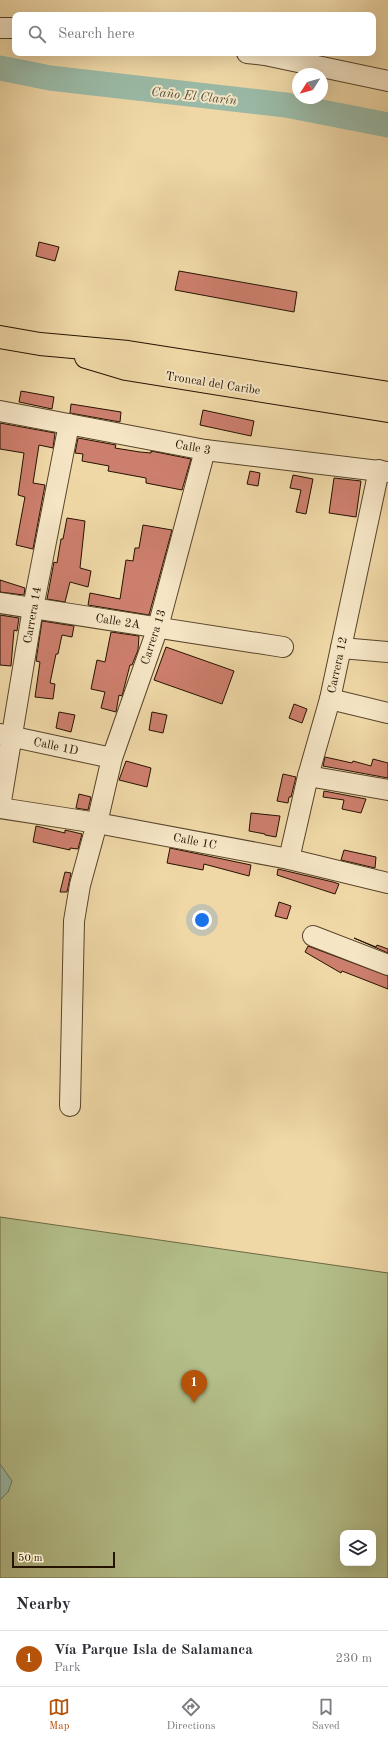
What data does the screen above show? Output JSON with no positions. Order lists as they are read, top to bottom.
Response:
{
  "streets": {
    "highway": ["Troncal del Caribe"],
    "street": [
      "Calle 3",
      "Carrera 14",
      "Calle 2A",
      "Carrera 13",
      "Carrera 12",
      "Calle 1D",
      "Calle 1C"
    ]
  },
  "crossings": [
    ["Calle 3", "Carrera 14"],
    ["Calle 3", "Carrera 13"],
    ["Calle 3", "Carrera 12"],
    ["Carrera 14", "Calle 2A"],
    ["Carrera 14", "Calle 1D"],
    ["Carrera 14", "Calle 1C"],
    ["Calle 2A", "Carrera 13"],
    ["Carrera 13", "Calle 1D"],
    ["Carrera 13", "Calle 1C"],
    ["Carrera 12", "Calle 1C"]
  ],
  "water": ["Caño El Clarín"],
  "scale_bar": "50 m",
  "north": "bottom left",
  "page": {
    "search": "Search here",
    "pins": "1",
    "scale": "50 m",
    "heading": "Nearby",
    "list": [
      {
        "mark": "1",
        "name": "Vía Parque Isla de Salamanca",
        "note": "Park",
        "value": "230 m"
      }
    ],
    "nav": ["Map", "Directions", "Saved"]
  }
}
